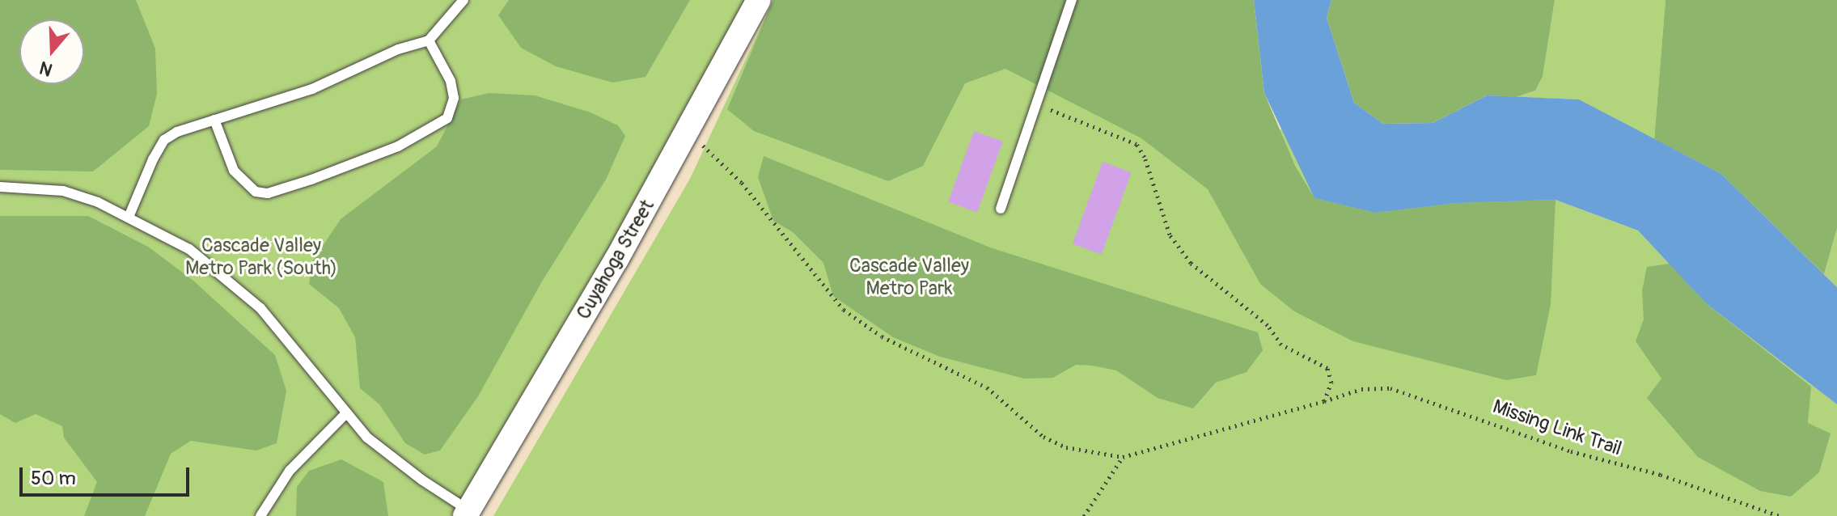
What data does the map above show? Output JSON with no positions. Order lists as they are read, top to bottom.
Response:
{
  "streets": {
    "street": ["Cuyahoga Street"],
    "path": ["Missing Link Trail"]
  },
  "crossings": [
    ["Cuyahoga Street", "Missing Link Trail"]
  ],
  "parks": ["Cascade Valley Metro Park (South)", "Cascade Valley Metro Park"],
  "scale_bar": "50 m",
  "north": "bottom"
}
